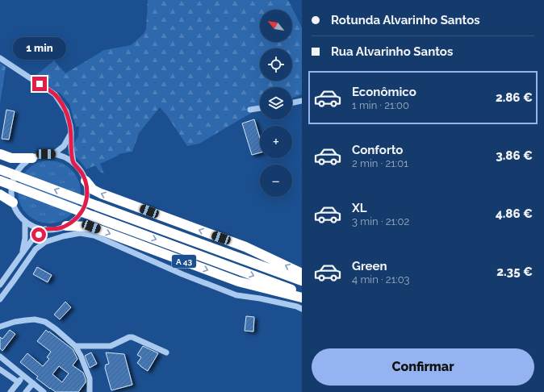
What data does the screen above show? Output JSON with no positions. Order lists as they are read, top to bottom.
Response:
{
  "streets": {
    "highway": ["A 43"]
  },
  "north": "top left",
  "page": {
    "banner": ["Rotunda Alvarinho Santos", "Rua Alvarinho Santos"],
    "map_buttons": ["+", "−"],
    "bubble": "1 min",
    "list": [
      {
        "name": "Econômico",
        "note": "1 min · 21:00",
        "value": "2.86 €"
      },
      {
        "name": "Conforto",
        "note": "2 min · 21:01",
        "value": "3.86 €"
      },
      {
        "name": "XL",
        "note": "3 min · 21:02",
        "value": "4.86 €"
      },
      {
        "name": "Green",
        "note": "4 min · 21:03",
        "value": "2.35 €"
      }
    ],
    "buttons": "Confirmar"
  }
}
